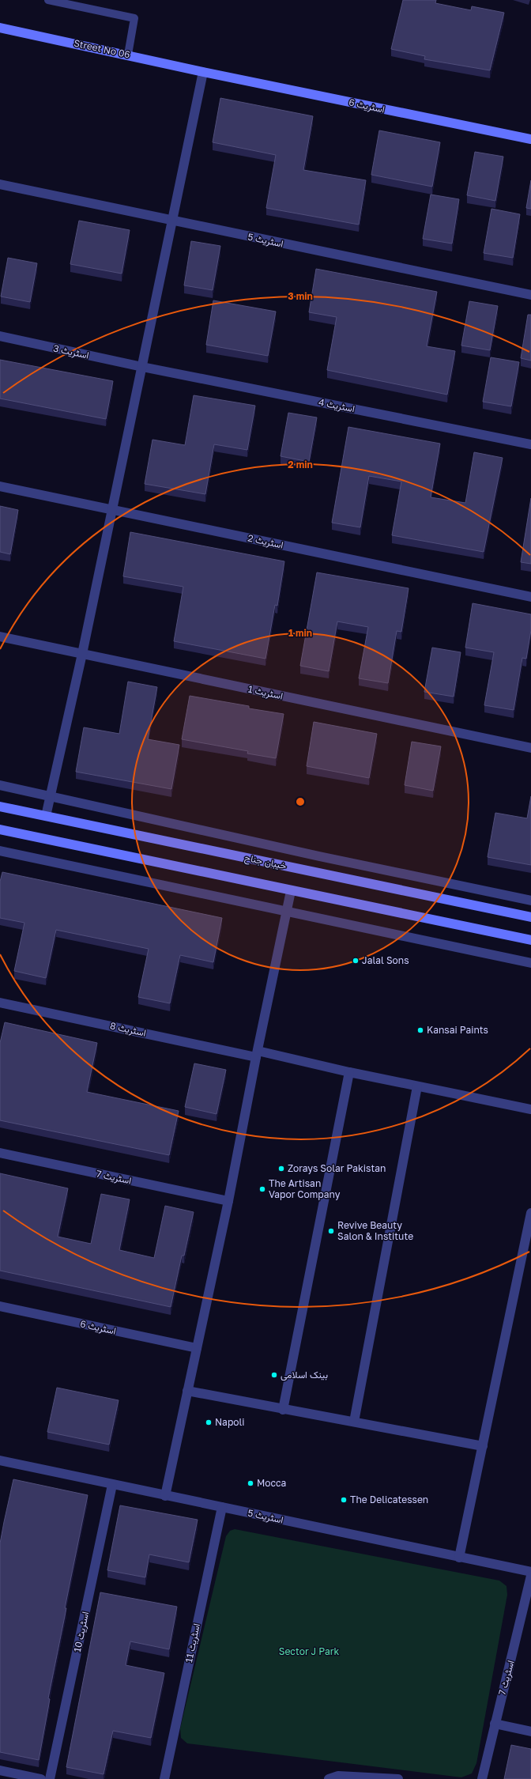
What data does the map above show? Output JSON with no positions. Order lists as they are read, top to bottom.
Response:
{
  "streets": {
    "main road": ["Street No 06", "اسٹریٹ 6", "خیبان جناح"],
    "street": [
      "اسٹریٹ 5",
      "اسٹریٹ 3",
      "اسٹریٹ 4",
      "اسٹریٹ 2",
      "اسٹریٹ 1",
      "اسٹریٹ 8",
      "اسٹریٹ 7",
      "اسٹریٹ 10",
      "اسٹریٹ 11"
    ]
  },
  "crossings": [
    ["Street No 06", "اسٹریٹ 6"],
    ["اسٹریٹ 5", "اسٹریٹ 10"],
    ["اسٹریٹ 5", "اسٹریٹ 11"],
    ["اسٹریٹ 3", "اسٹریٹ 4"]
  ],
  "parks": ["Sector J Park"],
  "places": [
    "Jalal Sons",
    "Kansai Paints",
    "Zorays Solar Pakistan",
    "The Artisan Vapor Company",
    "Revive Beauty Salon & Institute",
    "بینک اسلامی",
    "Napoli",
    "Mocca",
    "The Delicatessen"
  ],
  "rings": ["3 min", "2 min", "1 min"]
}
